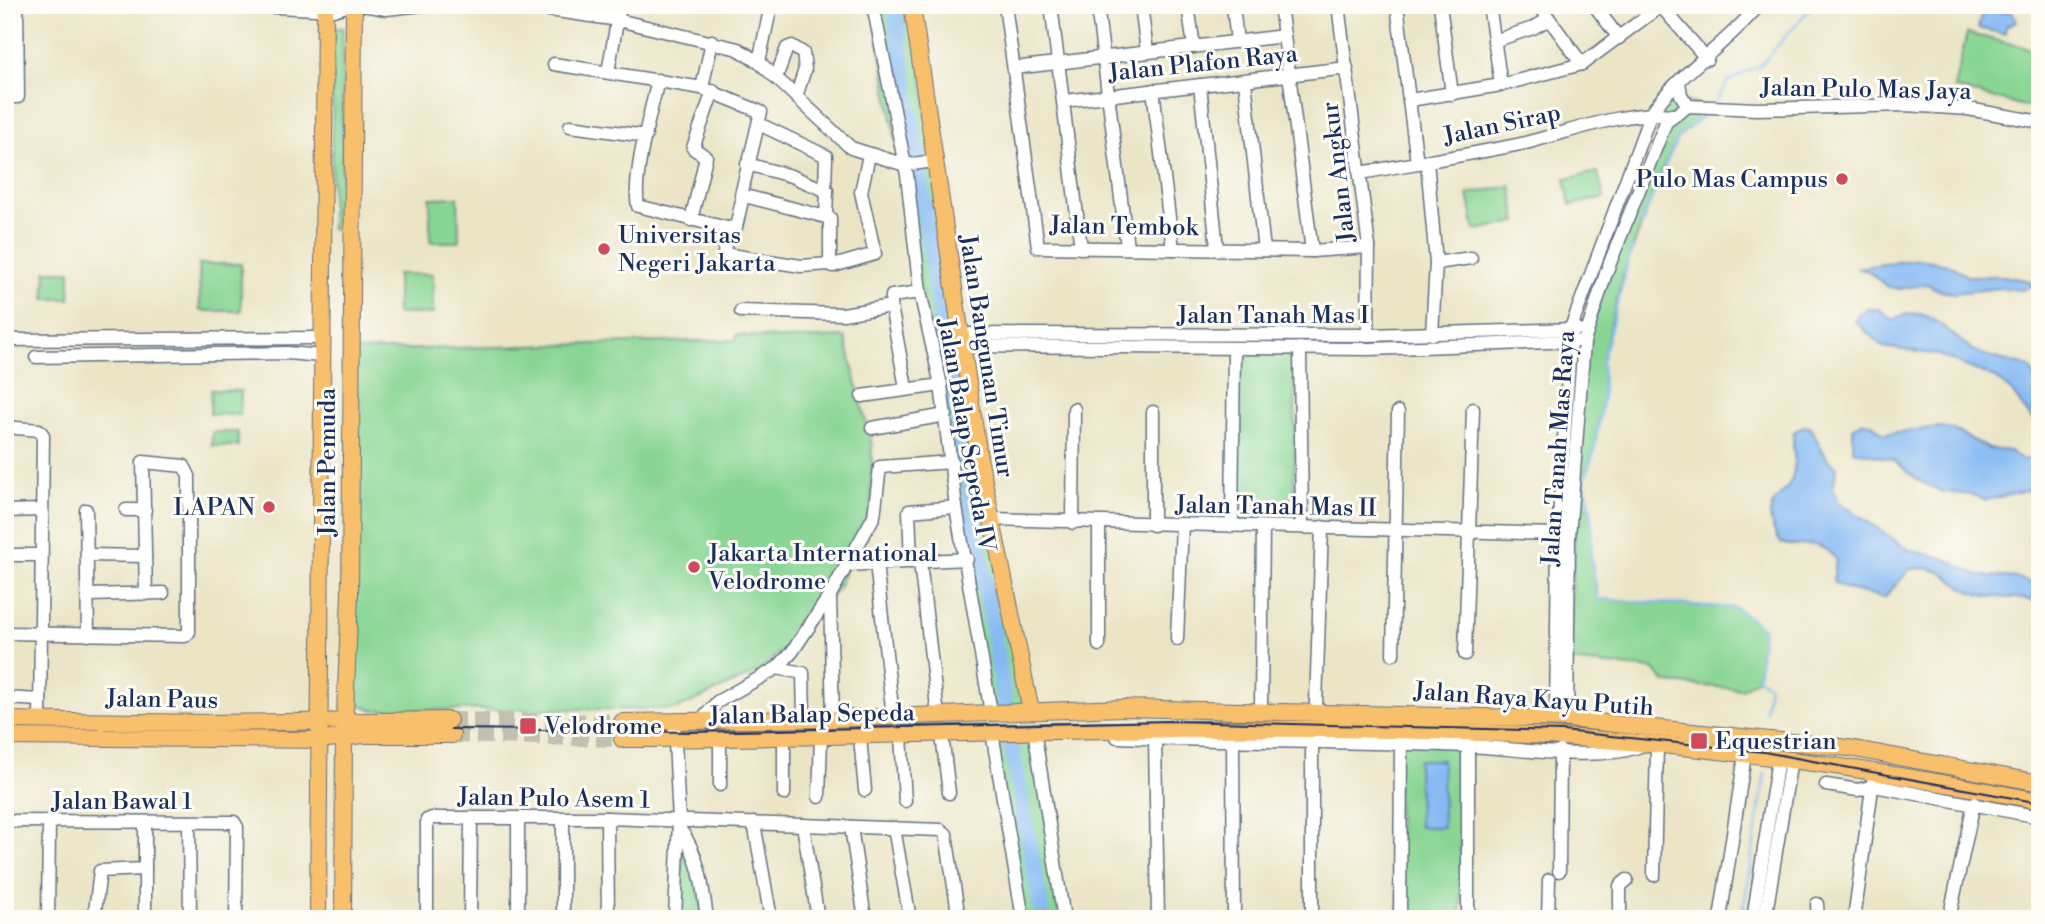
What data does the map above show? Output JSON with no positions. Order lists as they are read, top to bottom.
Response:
{
  "streets": {
    "main road": [
      "Jalan Bangunan Timur",
      "Jalan Pemuda",
      "Jalan Paus",
      "Jalan Raya Kayu Putih",
      "Jalan Balap Sepeda"
    ],
    "street": [
      "Jalan Plafon Raya",
      "Jalan Pulo Mas Jaya",
      "Jalan Sirap",
      "Jalan Angkur",
      "Jalan Tembok",
      "Jalan Tanah Mas I",
      "Jalan Balap Sepeda IV",
      "Jalan Tanah Mas Raya",
      "Jalan Tanah Mas II",
      "Jalan Pulo Asem 1",
      "Jalan Bawal 1"
    ]
  },
  "crossings": [
    ["Jalan Plafon Raya", "Jalan Angkur"],
    ["Jalan Sirap", "Jalan Angkur"],
    ["Jalan Sirap", "Jalan Tanah Mas Raya"],
    ["Jalan Angkur", "Jalan Tembok"],
    ["Jalan Angkur", "Jalan Tanah Mas I"],
    ["Jalan Tanah Mas I", "Jalan Bangunan Timur"],
    ["Jalan Tanah Mas I", "Jalan Tanah Mas Raya"],
    ["Jalan Bangunan Timur", "Jalan Tanah Mas II"],
    ["Jalan Bangunan Timur", "Jalan Raya Kayu Putih"],
    ["Jalan Bangunan Timur", "Jalan Balap Sepeda"],
    ["Jalan Balap Sepeda IV", "Jalan Balap Sepeda"],
    ["Jalan Tanah Mas Raya", "Jalan Tanah Mas II"],
    ["Jalan Tanah Mas Raya", "Jalan Raya Kayu Putih"],
    ["Jalan Pemuda", "Jalan Paus"],
    ["Jalan Raya Kayu Putih", "Jalan Balap Sepeda"]
  ],
  "places": {
    "other": [
      "Pulo Mas Campus",
      "Universitas Negeri Jakarta",
      "LAPAN",
      "Jakarta International Velodrome"
    ],
    "transit": ["Velodrome", "Equestrian"]
  }
}
